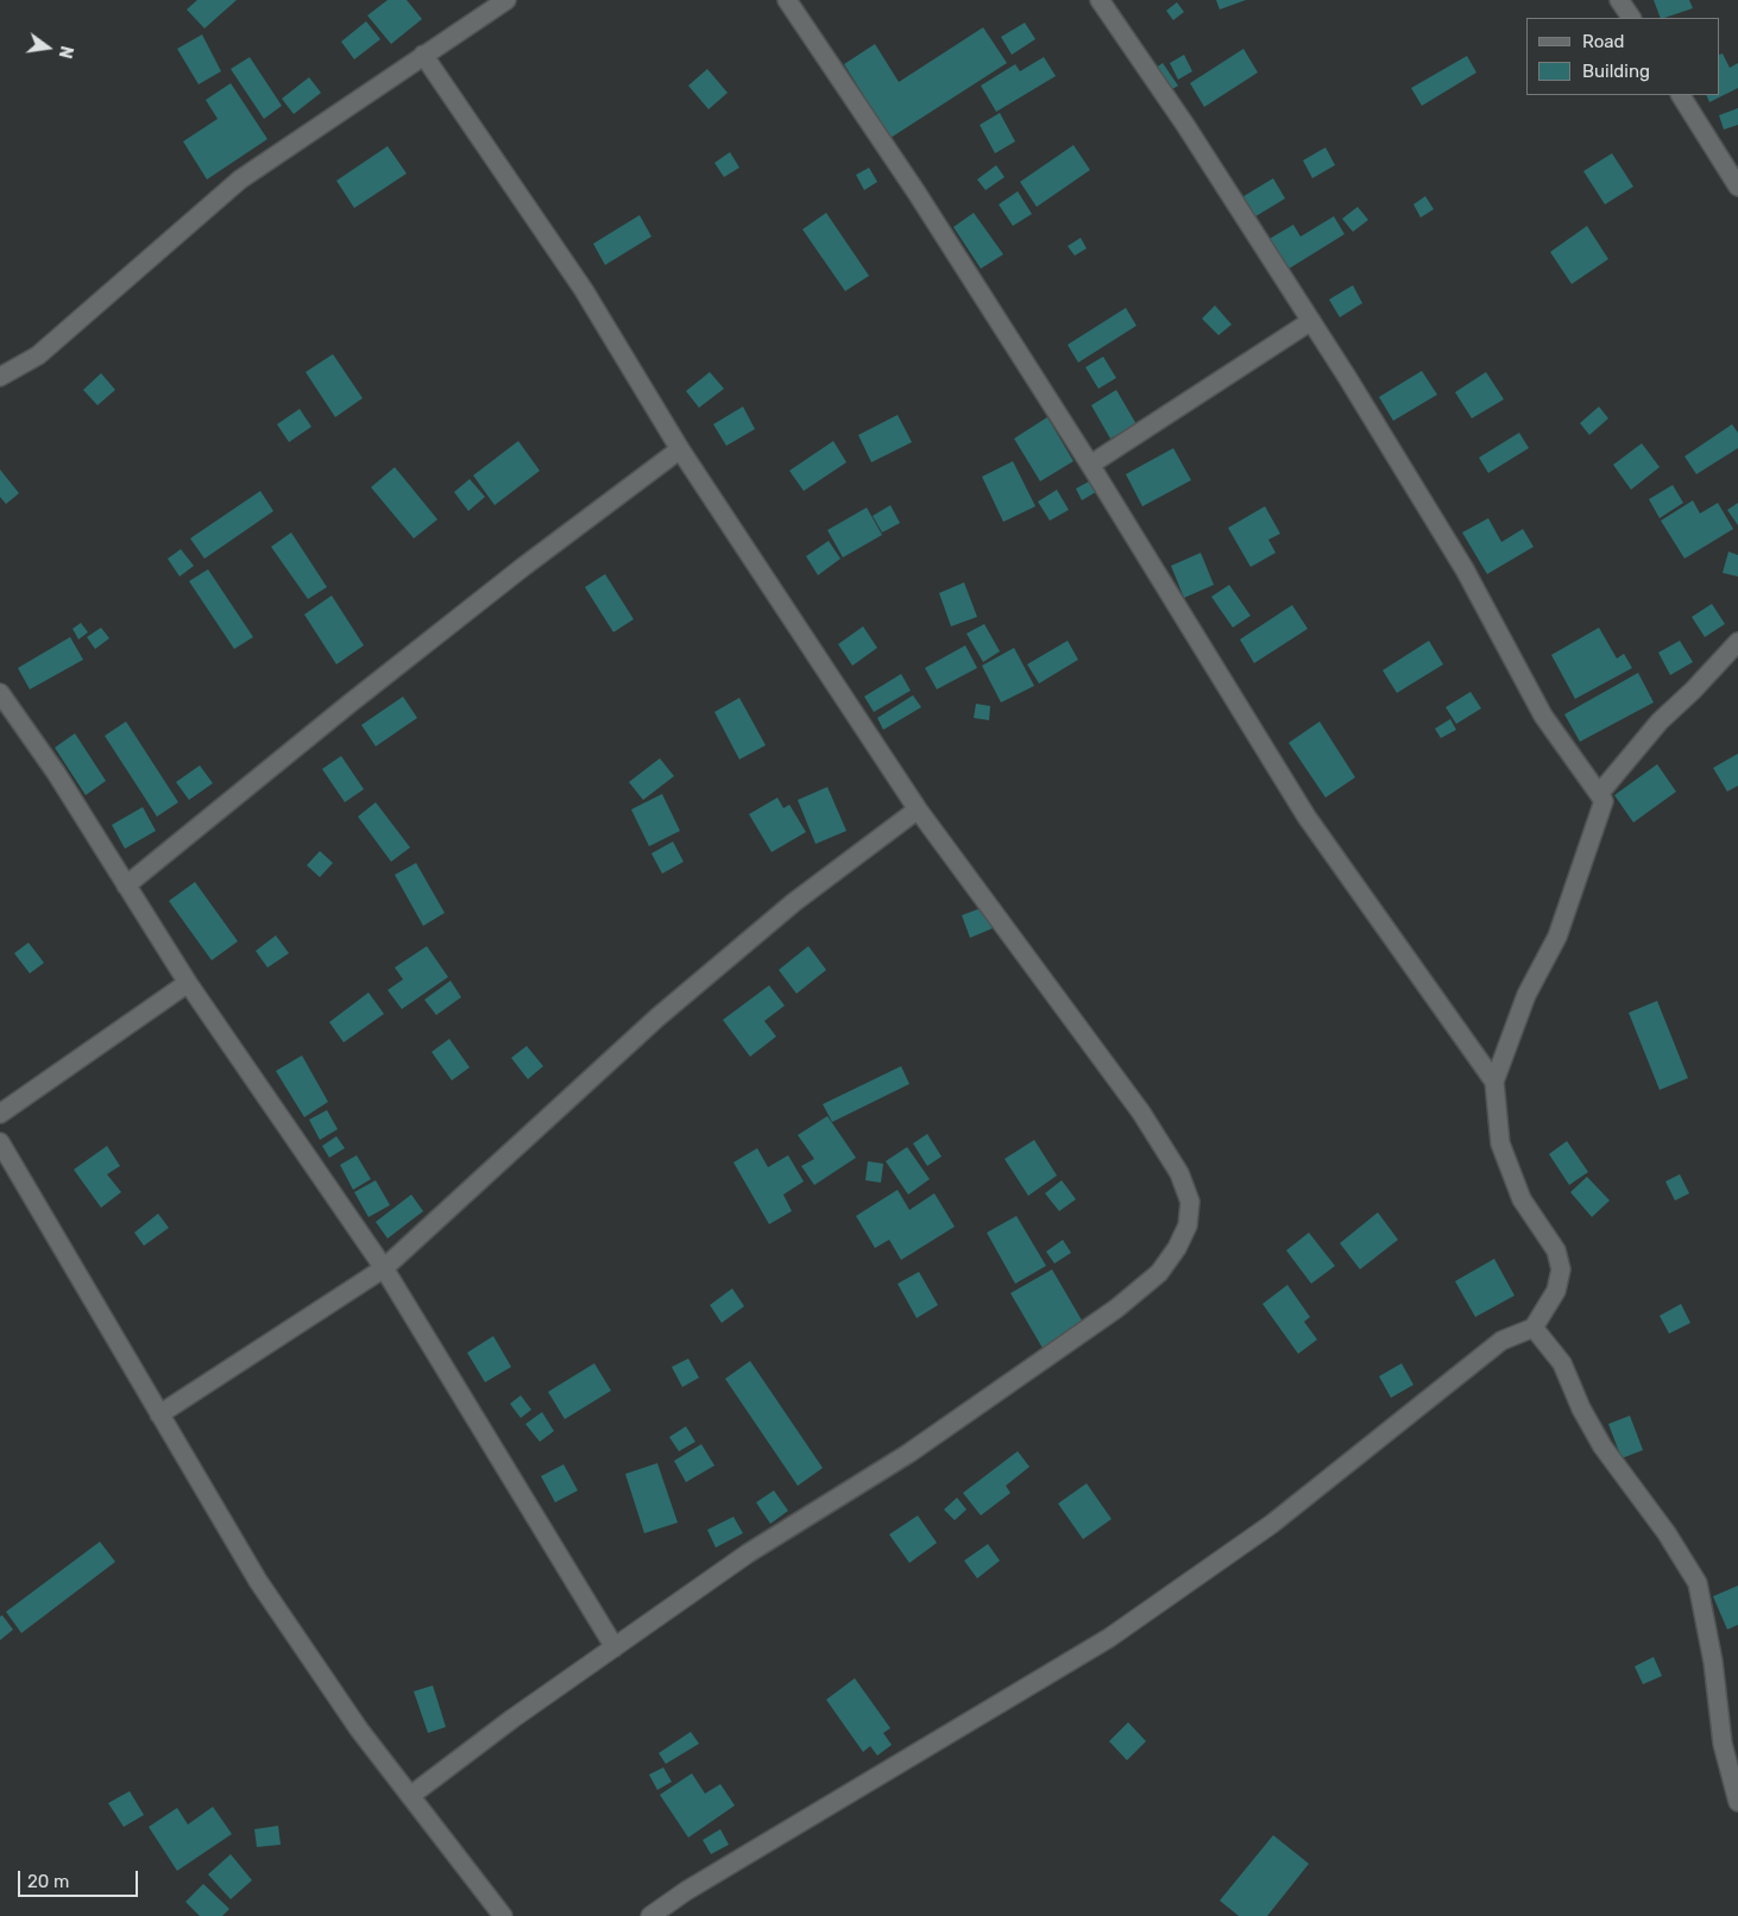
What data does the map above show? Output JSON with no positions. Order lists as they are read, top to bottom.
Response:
{
  "legend": ["Road", "Building"],
  "scale_bar": "20 m",
  "north": "right"
}
